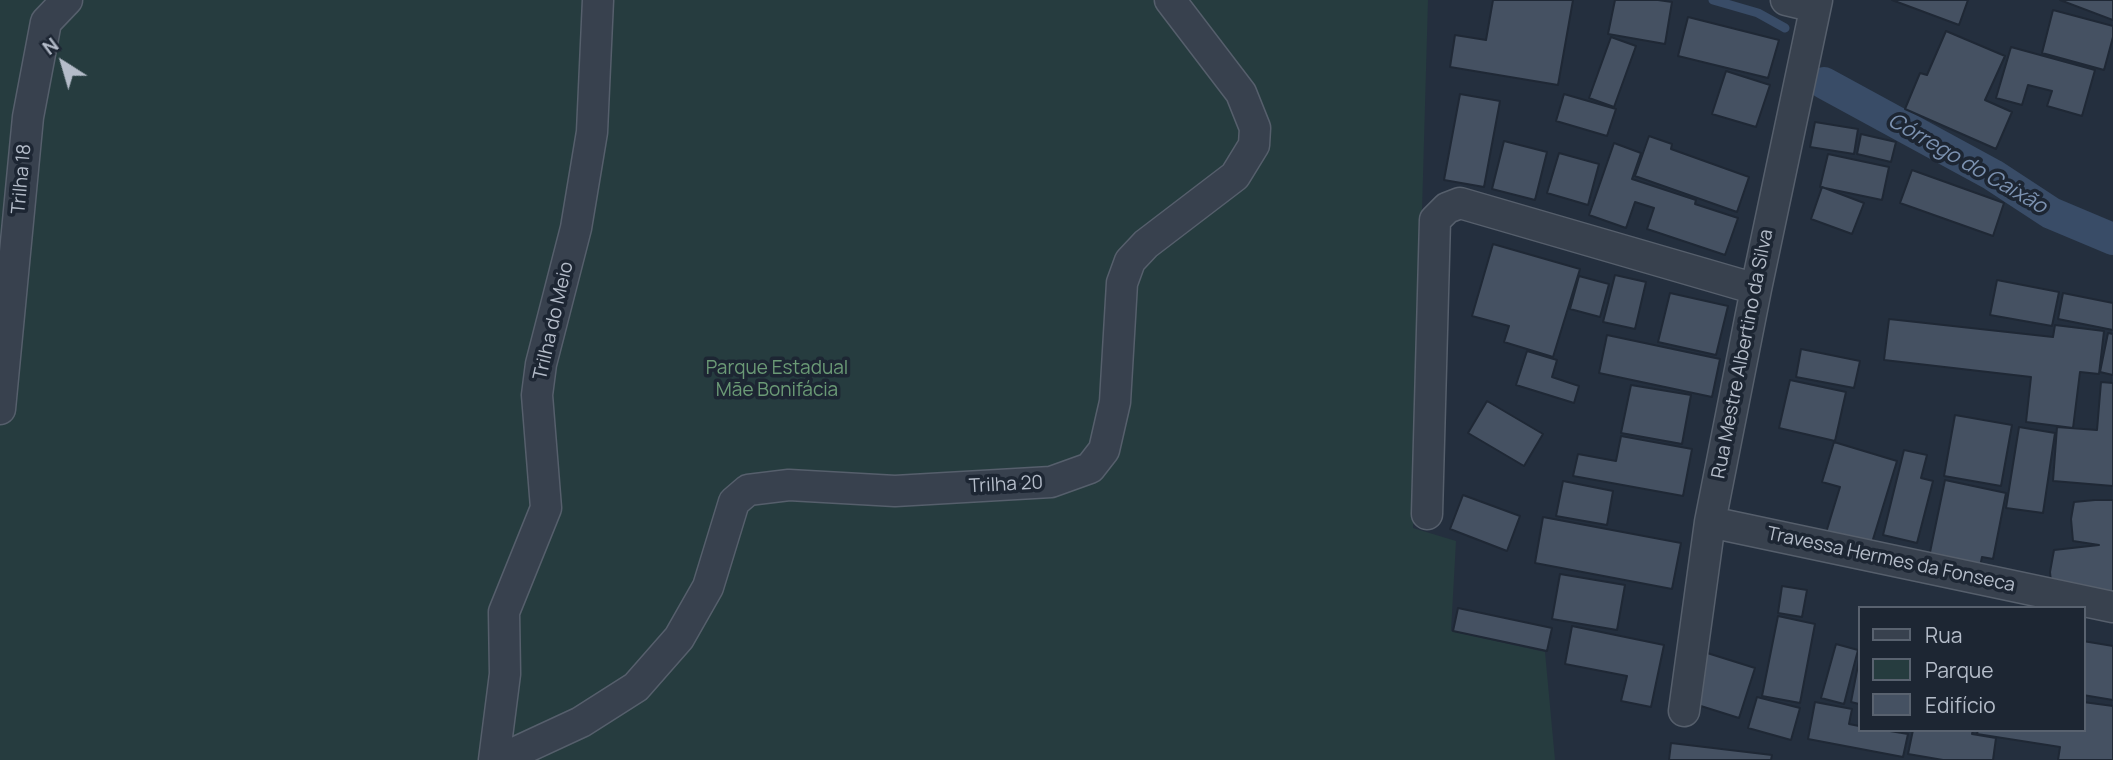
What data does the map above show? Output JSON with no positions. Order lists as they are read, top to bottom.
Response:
{
  "streets": {
    "street": [
      "Trilha 18",
      "Trilha do Meio",
      "Rua Mestre Albertino da Silva",
      "Trilha 20",
      "Travessa Hermes da Fonseca"
    ]
  },
  "crossings": [
    ["Rua Mestre Albertino da Silva", "Travessa Hermes da Fonseca"]
  ],
  "water": ["Córrego do Caixão"],
  "parks": ["Parque Estadual Mãe Bonifácia"],
  "legend": ["Rua", "Parque", "Edifício"],
  "north": "top left"
}
